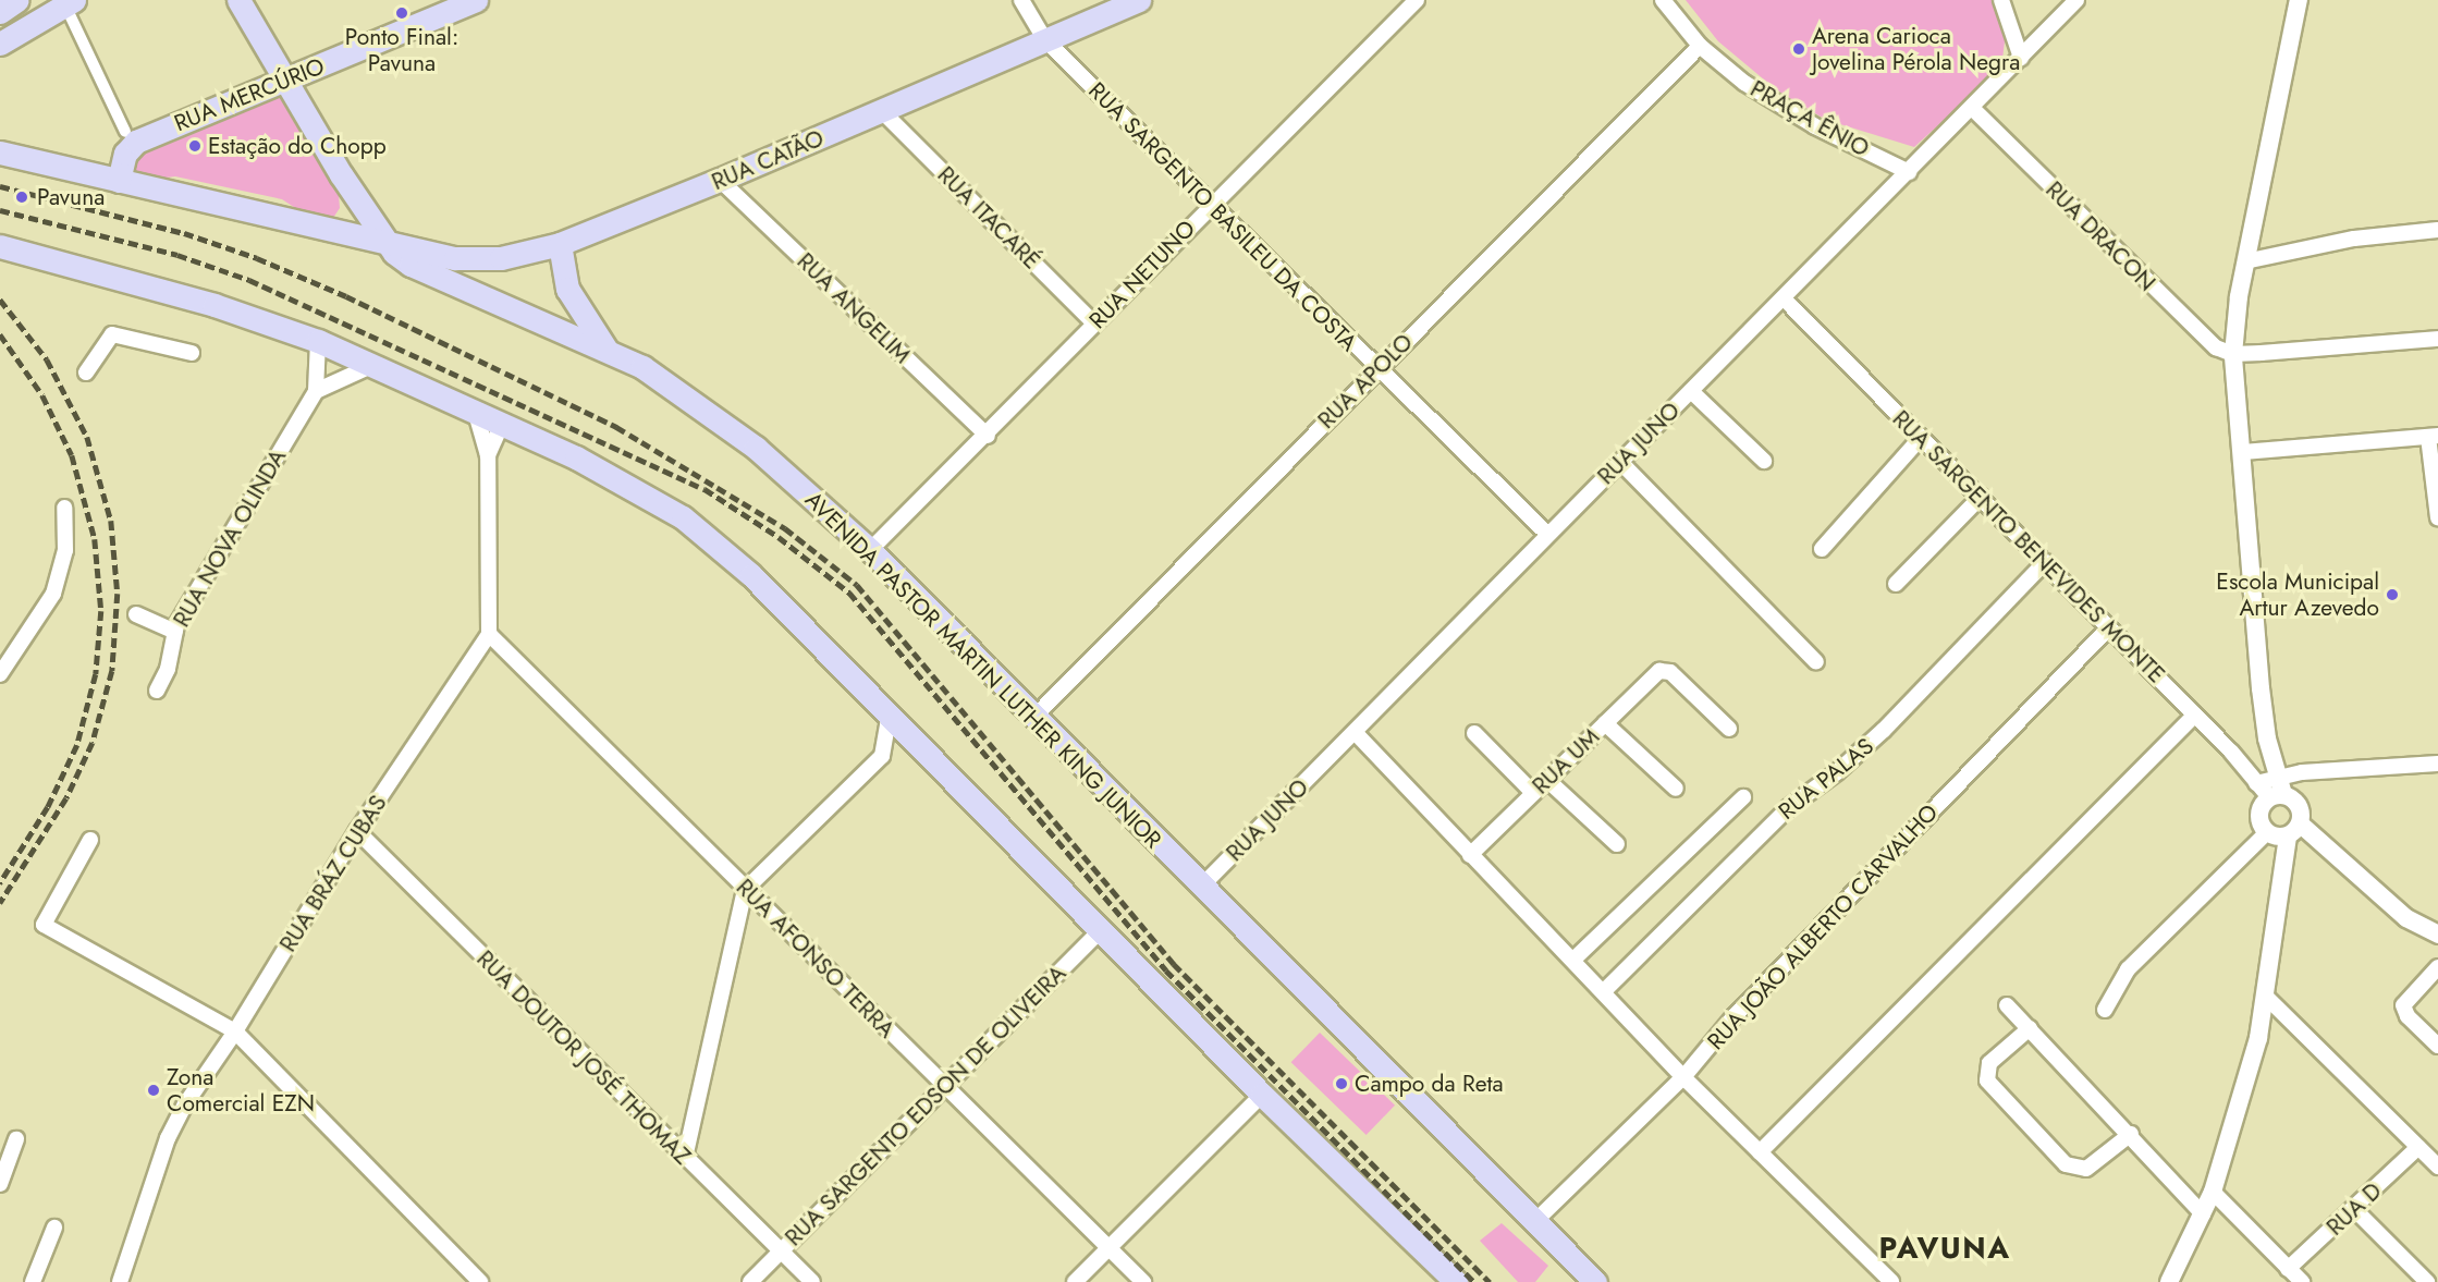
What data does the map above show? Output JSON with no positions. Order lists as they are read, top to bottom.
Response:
{
  "streets": {
    "main road": ["RUA MERCÚRIO", "RUA CATÃO", "AVENIDA PASTOR MARTIN LUTHER KING JUNIOR"],
    "street": [
      "PRAÇA ÊNIO",
      "RUA SARGENTO BASILEU DA COSTA",
      "RUA ITACARÉ",
      "RUA DRACON",
      "RUA NETUNO",
      "RUA ANGELIM",
      "RUA APOLO",
      "RUA JUNO",
      "RUA NOVA OLINDA",
      "RUA SARGENTO BENEVIDES MONTE",
      "RUA UM",
      "RUA PALAS",
      "RUA BRÁZ CUBAS",
      "RUA JOÃO ALBERTO CARVALHO",
      "RUA AFONSO TERRA",
      "RUA DOUTOR JOSÉ THOMAZ",
      "RUA SARGENTO EDSON DE OLIVEIRA",
      "RUA D"
    ]
  },
  "crossings": [
    ["RUA MERCÚRIO", "AVENIDA PASTOR MARTIN LUTHER KING JUNIOR"],
    ["PRAÇA ÊNIO", "RUA APOLO"],
    ["PRAÇA ÊNIO", "RUA JUNO"],
    ["RUA CATÃO", "RUA SARGENTO BASILEU DA COSTA"],
    ["RUA CATÃO", "RUA ITACARÉ"],
    ["RUA CATÃO", "RUA ANGELIM"],
    ["RUA CATÃO", "AVENIDA PASTOR MARTIN LUTHER KING JUNIOR"],
    ["RUA SARGENTO BASILEU DA COSTA", "RUA NETUNO"],
    ["RUA SARGENTO BASILEU DA COSTA", "RUA APOLO"],
    ["RUA SARGENTO BASILEU DA COSTA", "RUA JUNO"],
    ["RUA ITACARÉ", "RUA NETUNO"],
    ["RUA DRACON", "RUA JUNO"],
    ["RUA NETUNO", "RUA ANGELIM"],
    ["RUA NETUNO", "AVENIDA PASTOR MARTIN LUTHER KING JUNIOR"],
    ["RUA APOLO", "AVENIDA PASTOR MARTIN LUTHER KING JUNIOR"],
    ["RUA JUNO", "RUA SARGENTO BENEVIDES MONTE"],
    ["RUA JUNO", "AVENIDA PASTOR MARTIN LUTHER KING JUNIOR"],
    ["RUA SARGENTO BENEVIDES MONTE", "RUA PALAS"],
    ["RUA SARGENTO BENEVIDES MONTE", "RUA JOÃO ALBERTO CARVALHO"],
    ["AVENIDA PASTOR MARTIN LUTHER KING JUNIOR", "RUA JOÃO ALBERTO CARVALHO"],
    ["RUA BRÁZ CUBAS", "RUA AFONSO TERRA"],
    ["RUA BRÁZ CUBAS", "RUA DOUTOR JOSÉ THOMAZ"],
    ["RUA AFONSO TERRA", "RUA SARGENTO EDSON DE OLIVEIRA"],
    ["RUA DOUTOR JOSÉ THOMAZ", "RUA SARGENTO EDSON DE OLIVEIRA"]
  ],
  "districts": ["PAVUNA"],
  "places": [
    "Ponto Final: Pavuna",
    "Arena Carioca Jovelina Pérola Negra",
    "Estação do Chopp",
    "Pavuna",
    "Escola Municipal Artur Azevedo",
    "Campo da Reta",
    "Zona Comercial EZN"
  ]
}
